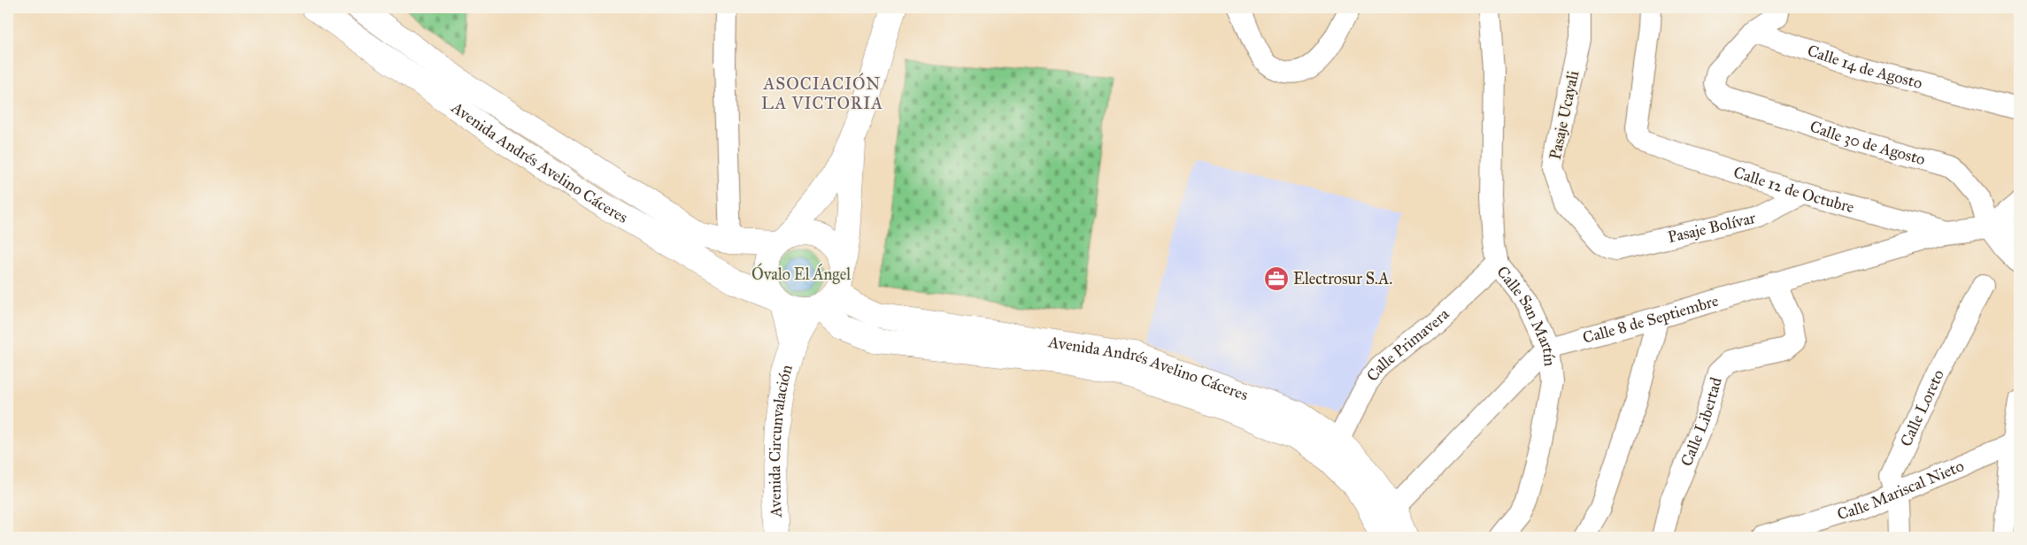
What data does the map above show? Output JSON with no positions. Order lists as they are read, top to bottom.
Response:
{
  "streets": {
    "main road": ["Avenida Andrés Avelino Cáceres", "Avenida Circunvalación"],
    "street": [
      "Calle 14 de Agosto",
      "Pasaje Ucayali",
      "Calle 30 de Agosto",
      "Calle 12 de Octubre",
      "Pasaje Bolívar",
      "Calle San Martín",
      "Calle 8 de Septiembre",
      "Calle Primavera",
      "Calle Loreto",
      "Calle Libertad",
      "Calle Mariscal Nieto"
    ]
  },
  "crossings": [
    ["Calle 14 de Agosto", "Calle 30 de Agosto"],
    ["Pasaje Ucayali", "Pasaje Bolívar"],
    ["Calle 30 de Agosto", "Calle 8 de Septiembre"],
    ["Avenida Andrés Avelino Cáceres", "Calle Primavera"],
    ["Avenida Andrés Avelino Cáceres", "Avenida Circunvalación"],
    ["Calle 12 de Octubre", "Pasaje Bolívar"],
    ["Calle 12 de Octubre", "Calle 8 de Septiembre"],
    ["Calle San Martín", "Calle 8 de Septiembre"],
    ["Calle San Martín", "Calle Primavera"],
    ["Calle 8 de Septiembre", "Calle Libertad"],
    ["Calle Loreto", "Calle Mariscal Nieto"]
  ],
  "districts": ["ASOCIACIÓN LA VICTORIA"],
  "parks": ["Óvalo El Ángel"],
  "places": {
    "office": ["Electrosur S.A."]
  }
}
